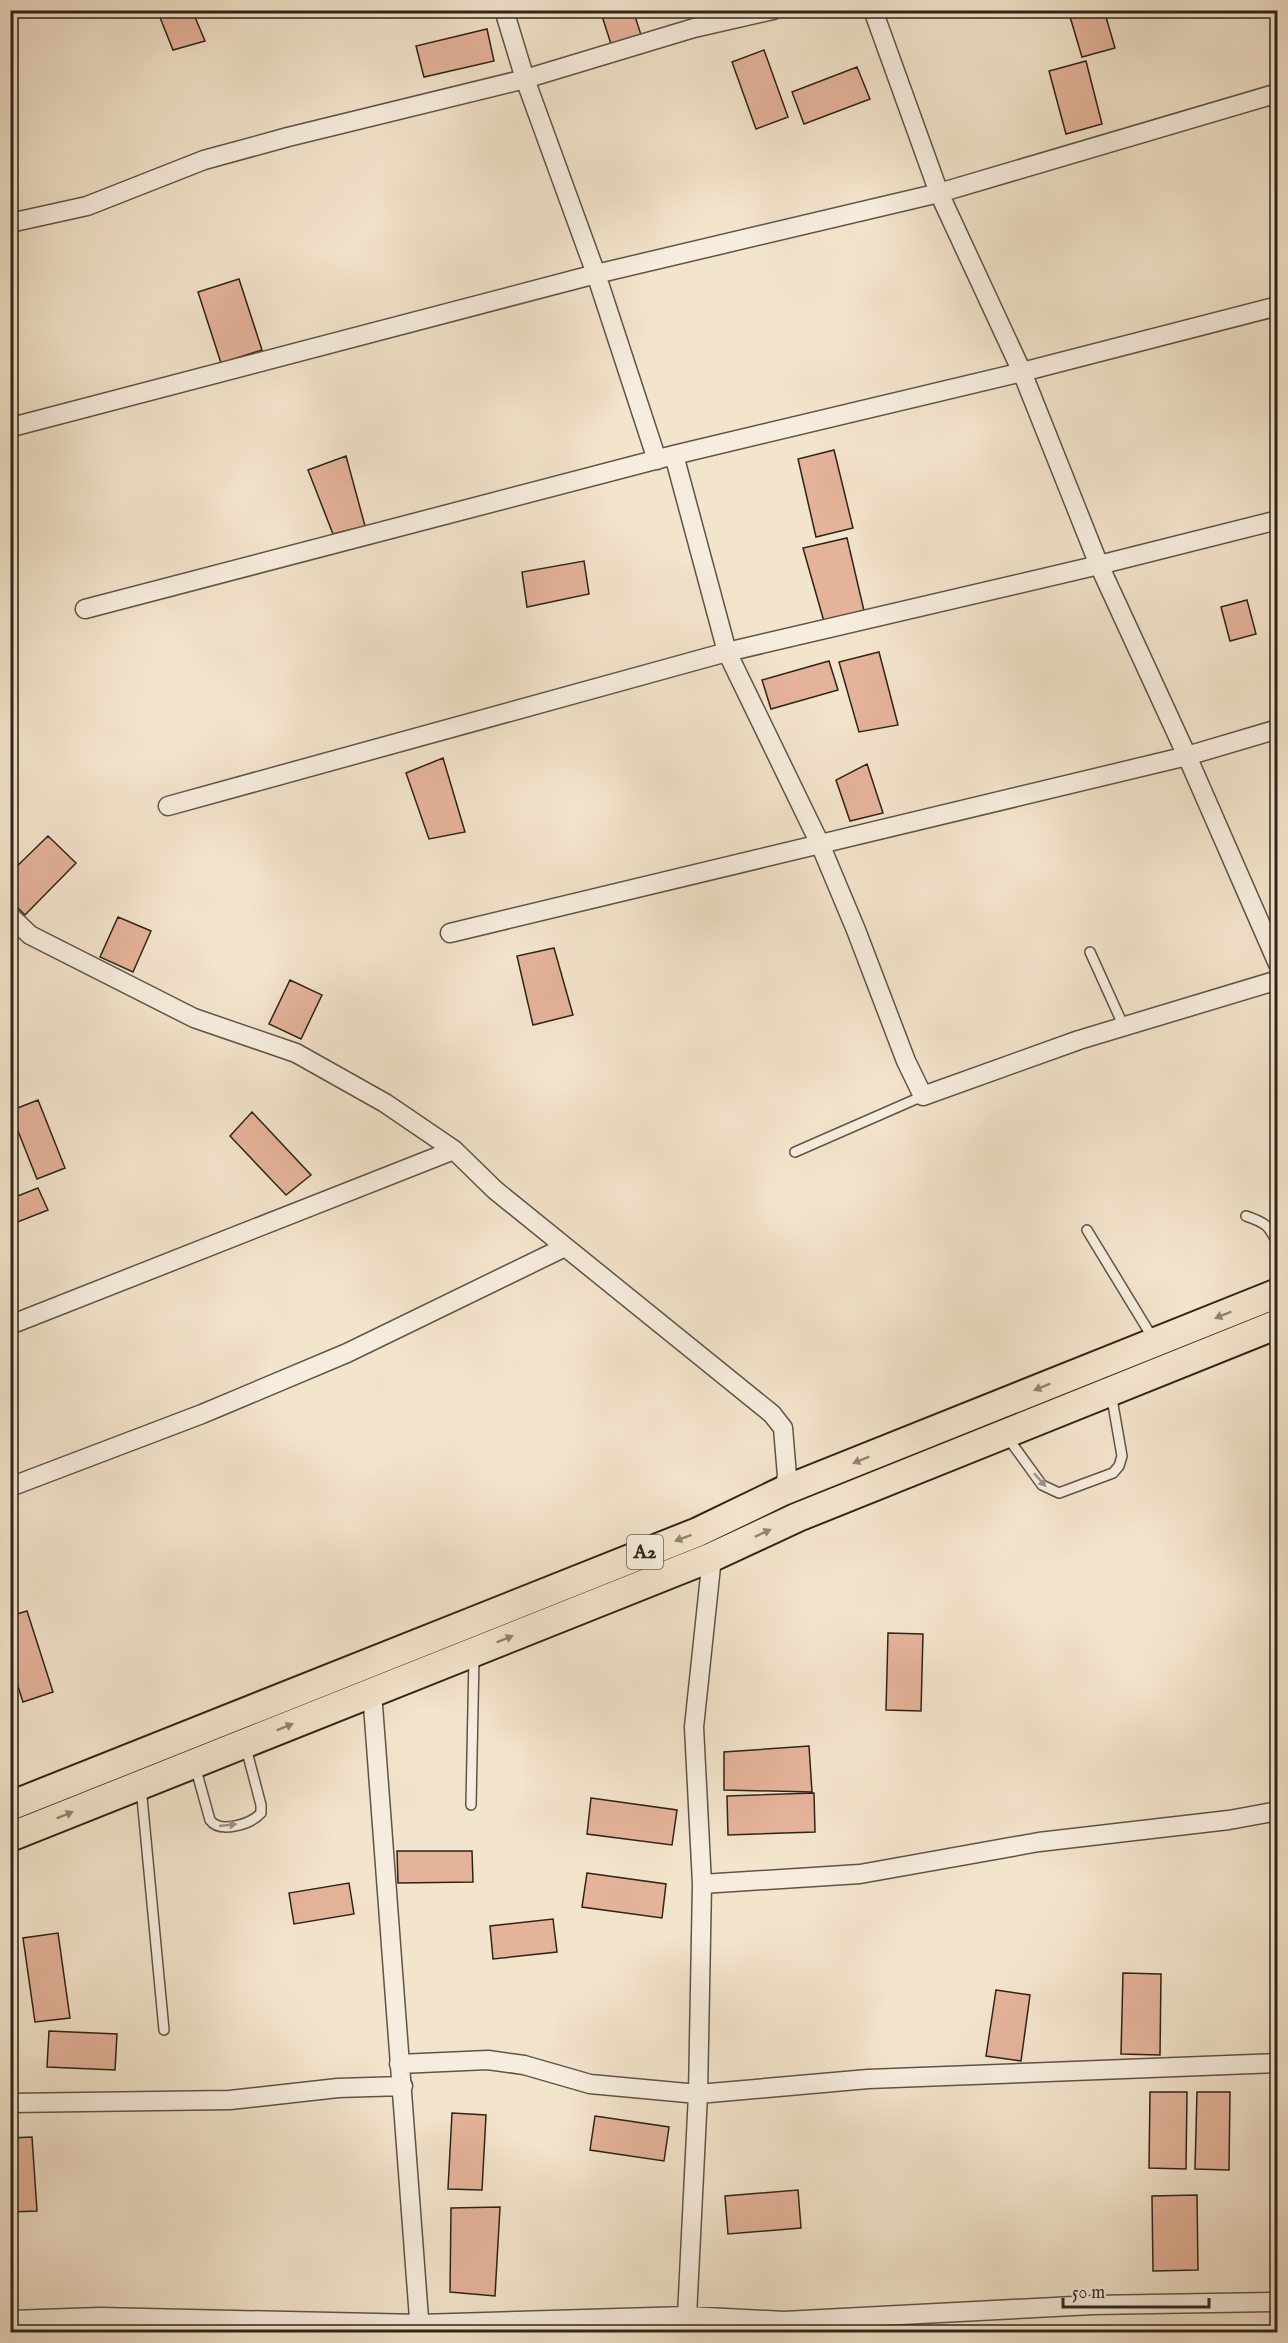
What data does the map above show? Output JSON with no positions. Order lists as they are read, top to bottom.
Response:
{
  "streets": {
    "highway": ["A2"]
  },
  "scale_bar": "50 m"
}
